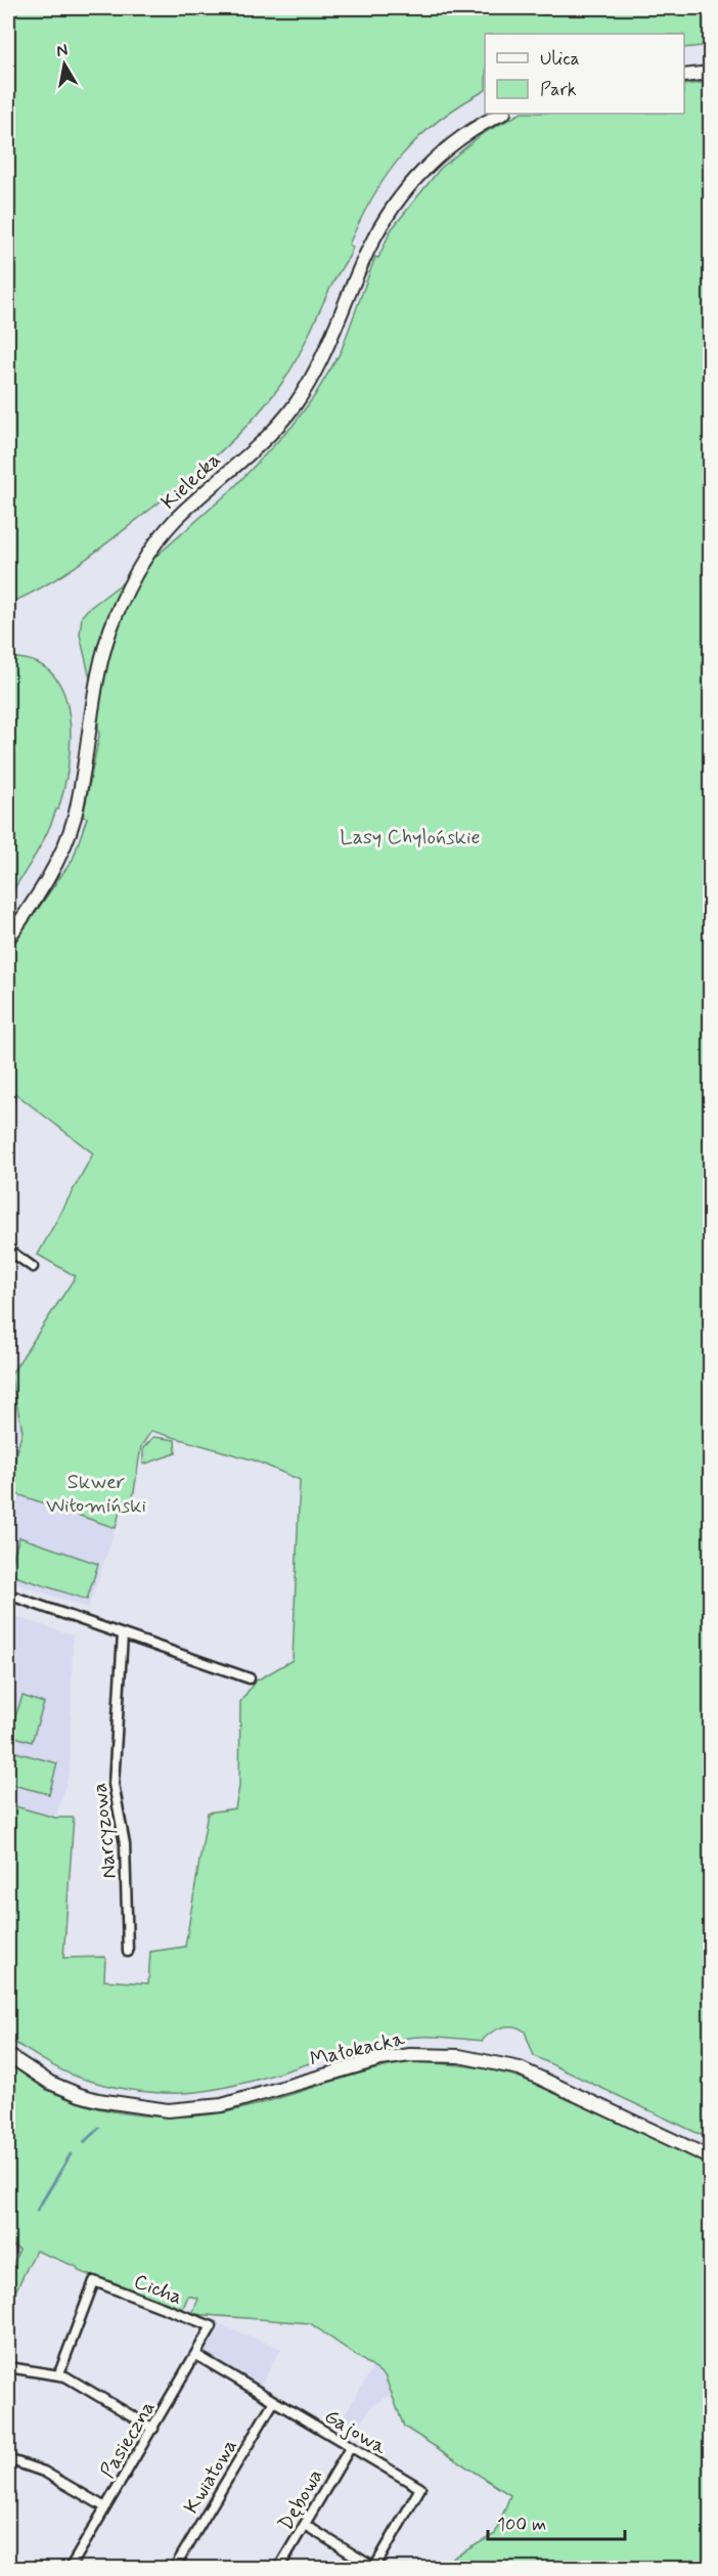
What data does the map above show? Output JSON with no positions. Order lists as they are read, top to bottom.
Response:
{
  "streets": {
    "main road": ["Kielecka", "Małokacka"],
    "street": [
      "Narcyzowa",
      "Cicha",
      "Gajowa",
      "Pasieczna",
      "Kwiatowa",
      "Dębowa"
    ]
  },
  "crossings": [
    ["Cicha", "Pasieczna"],
    ["Gajowa", "Pasieczna"],
    ["Gajowa", "Kwiatowa"],
    ["Gajowa", "Dębowa"]
  ],
  "parks": ["Lasy Chylońskie", "Skwer Witomiński"],
  "legend": ["Ulica", "Park"],
  "scale_bar": "100 m",
  "north": "top"
}
